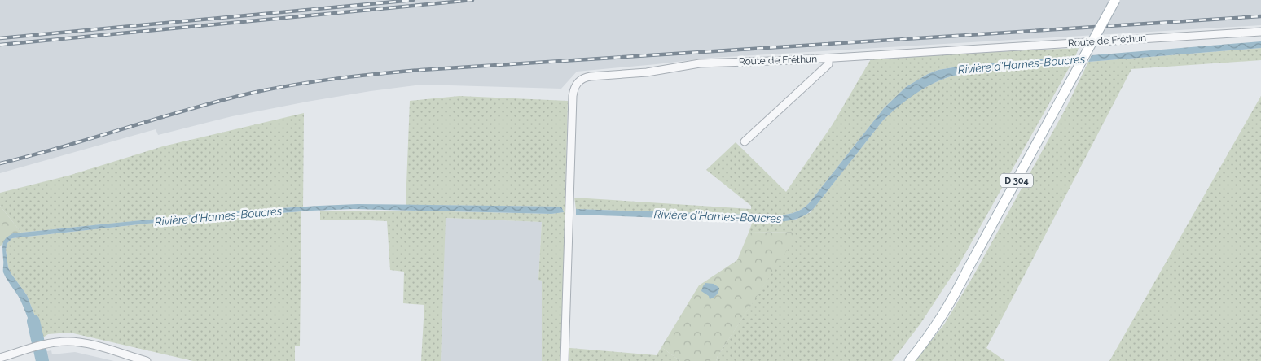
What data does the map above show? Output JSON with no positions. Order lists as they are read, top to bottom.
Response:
{
  "streets": {
    "main road": ["D 304"],
    "street": ["Route de Fréthun"]
  },
  "water": ["Rivière d'Hames-Boucres"]
}
